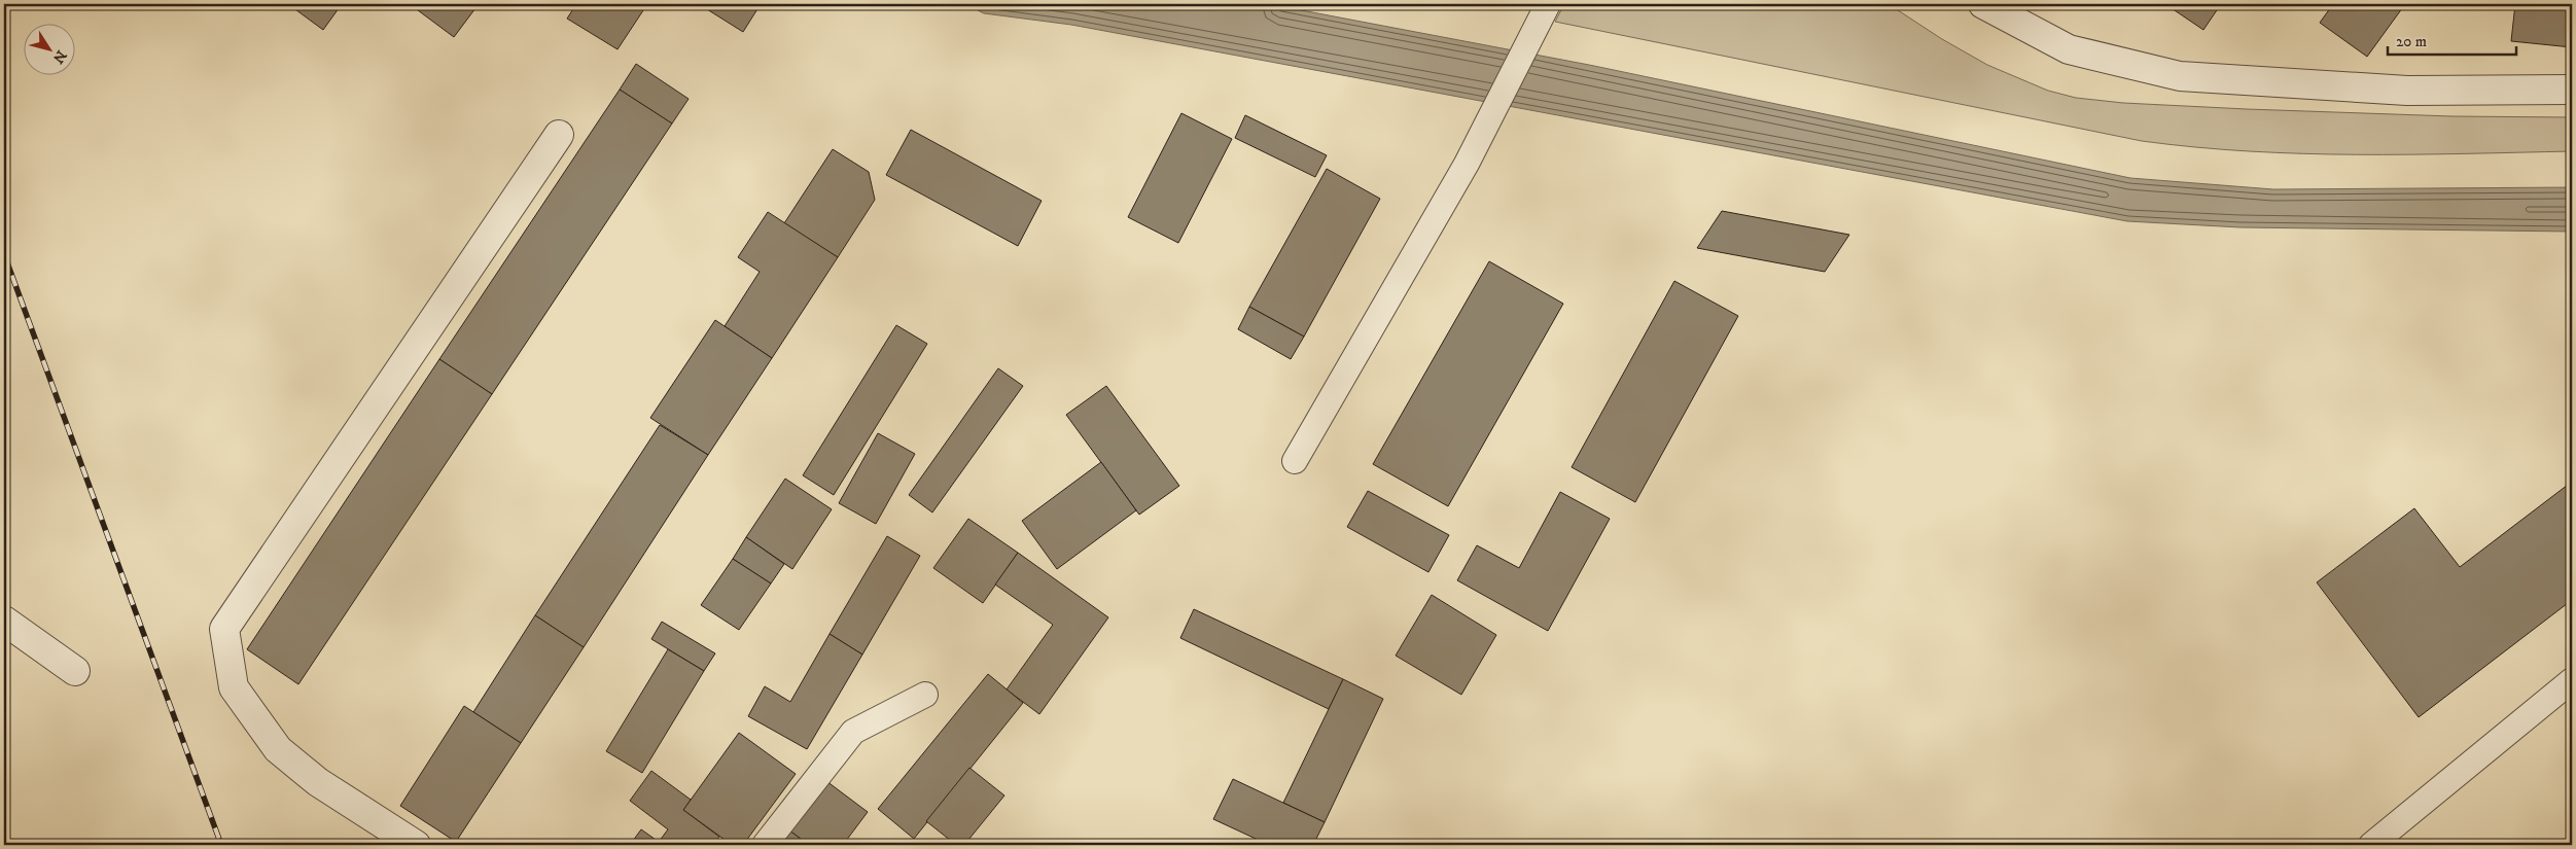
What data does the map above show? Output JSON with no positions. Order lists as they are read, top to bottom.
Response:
{
  "scale_bar": "20 m",
  "north": "bottom right"
}
